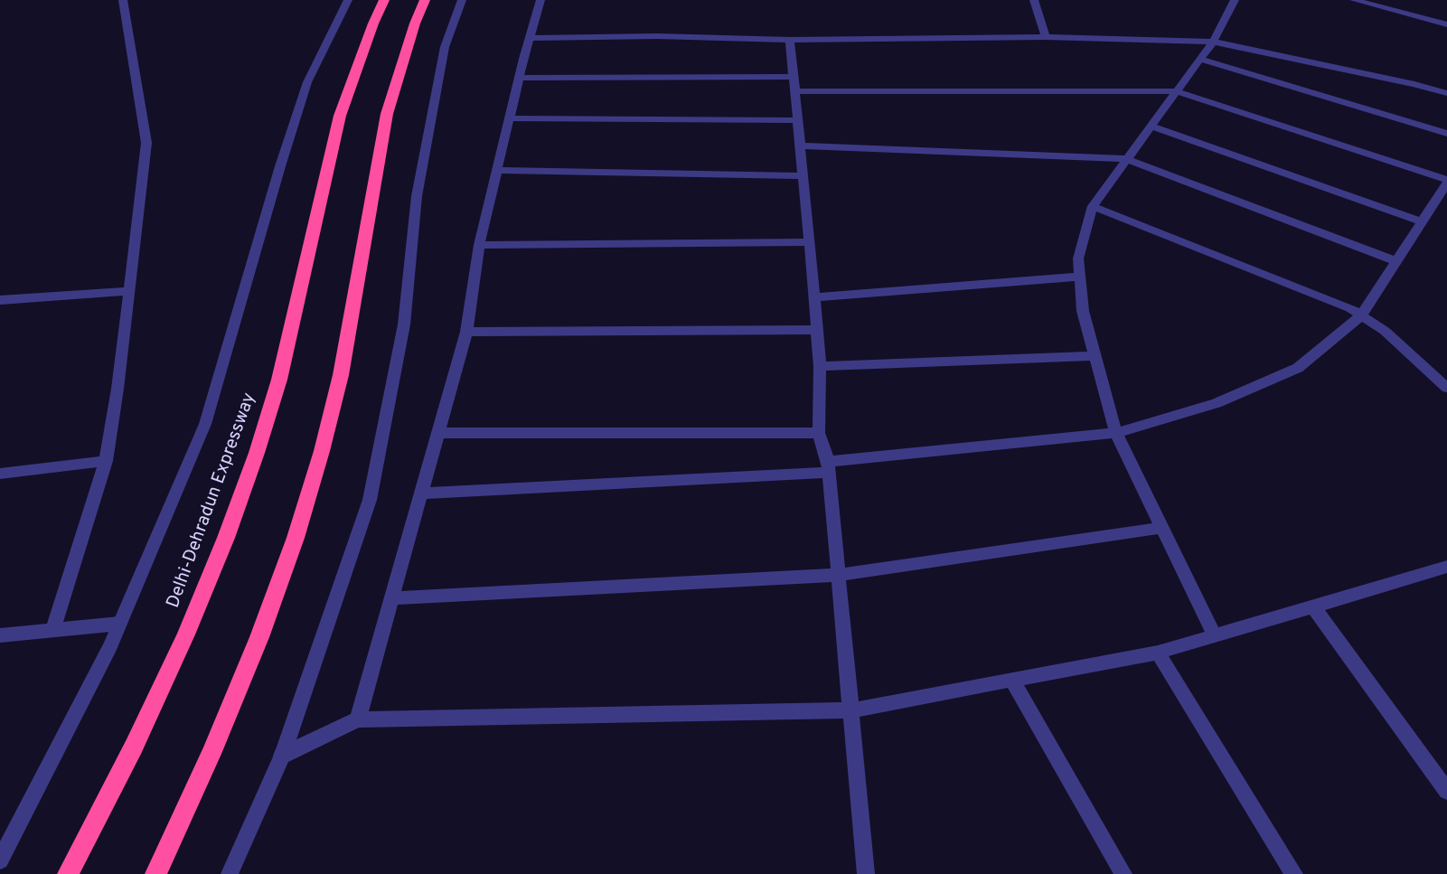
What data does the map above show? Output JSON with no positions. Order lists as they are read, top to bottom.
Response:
{
  "streets": {
    "highway": ["Delhi-Dehradun Expressway"]
  }
}
